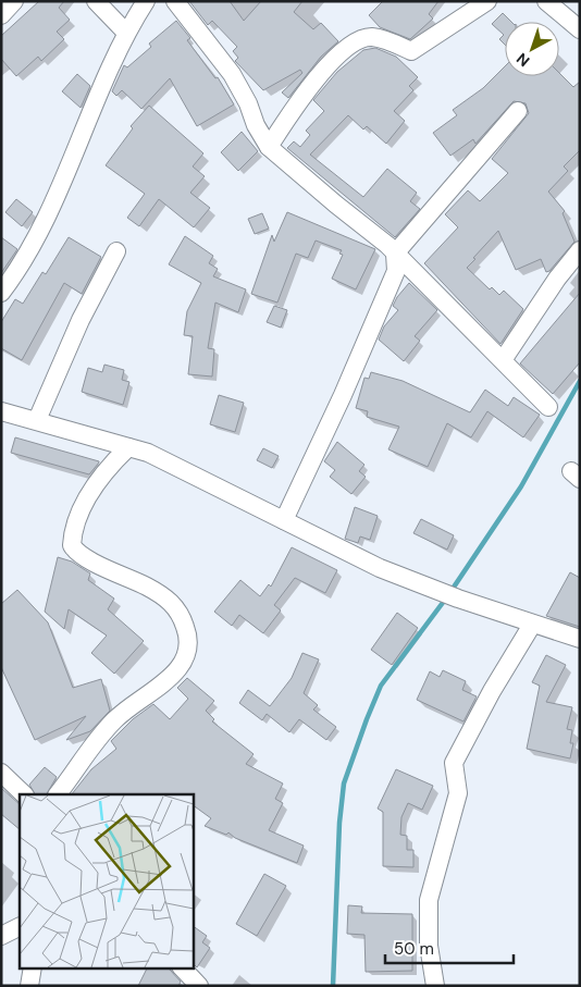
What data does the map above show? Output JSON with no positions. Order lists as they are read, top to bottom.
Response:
{
  "scale_bar": "50 m",
  "north": "bottom left"
}
